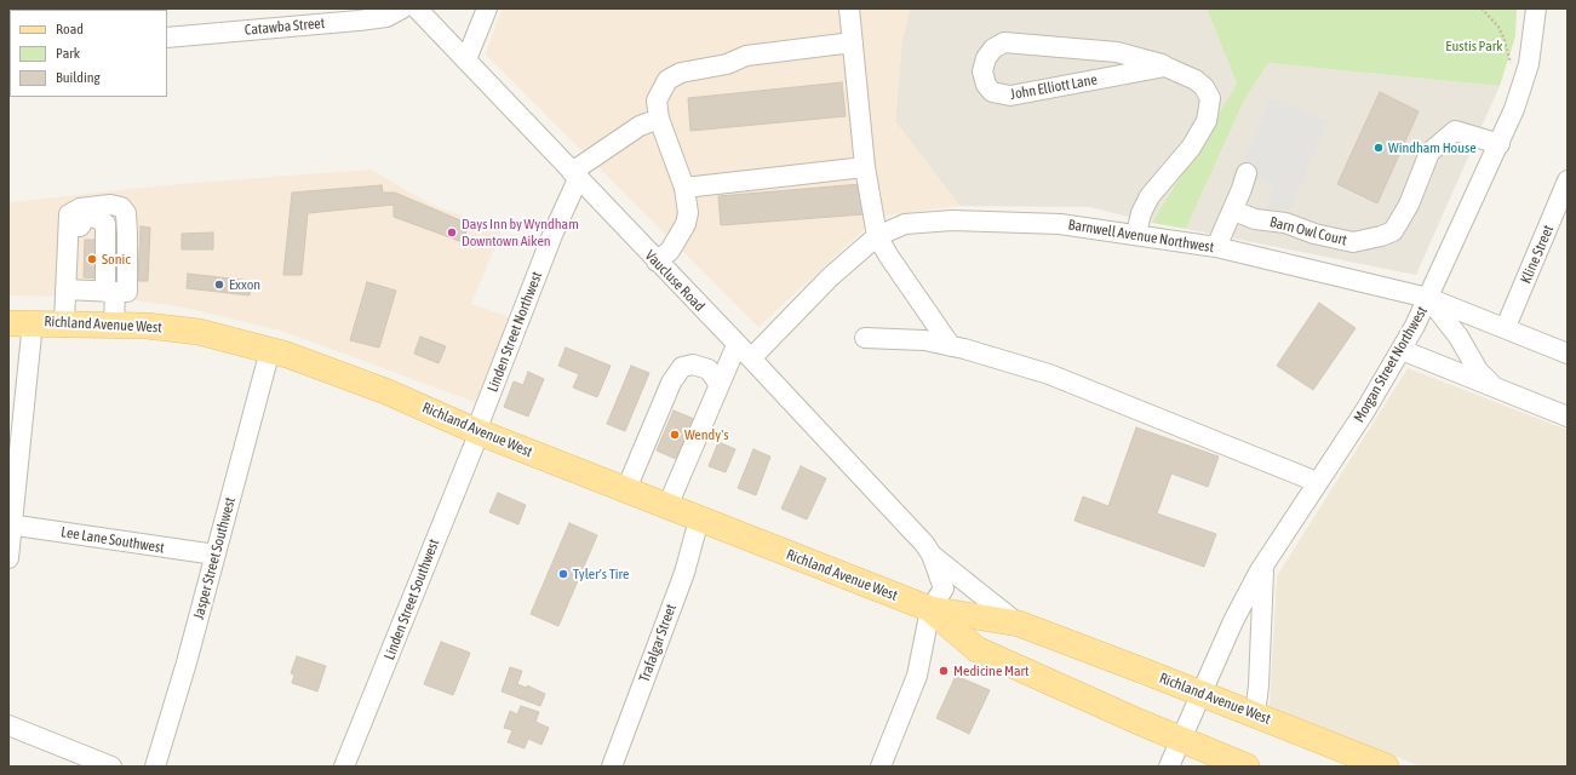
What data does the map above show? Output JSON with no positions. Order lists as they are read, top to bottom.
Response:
{
  "streets": {
    "main road": ["Richland Avenue West"],
    "street": [
      "Catawba Street",
      "John Elliott Lane",
      "Barn Owl Court",
      "Barnwell Avenue Northwest",
      "Kline Street",
      "Vaucluse Road",
      "Linden Street Northwest",
      "Morgan Street Northwest",
      "Lee Lane Southwest",
      "Jasper Street Southwest",
      "Linden Street Southwest",
      "Trafalgar Street"
    ]
  },
  "crossings": [
    ["John Elliott Lane", "Barnwell Avenue Northwest"],
    ["Barn Owl Court", "Morgan Street Northwest"],
    ["Barnwell Avenue Northwest", "Kline Street"],
    ["Barnwell Avenue Northwest", "Vaucluse Road"],
    ["Barnwell Avenue Northwest", "Morgan Street Northwest"],
    ["Vaucluse Road", "Linden Street Northwest"],
    ["Richland Avenue West", "Linden Street Northwest"],
    ["Richland Avenue West", "Morgan Street Northwest"],
    ["Richland Avenue West", "Jasper Street Southwest"],
    ["Richland Avenue West", "Linden Street Southwest"],
    ["Richland Avenue West", "Trafalgar Street"],
    ["Linden Street Northwest", "Linden Street Southwest"],
    ["Lee Lane Southwest", "Jasper Street Southwest"]
  ],
  "parks": ["Eustis Park"],
  "places": [
    "Windham House",
    "Days Inn by Wyndham Downtown Aiken",
    "Sonic",
    "Exxon",
    "Wendy's",
    "Tyler's Tire",
    "Medicine Mart"
  ],
  "legend": ["Road", "Park", "Building"]
}
